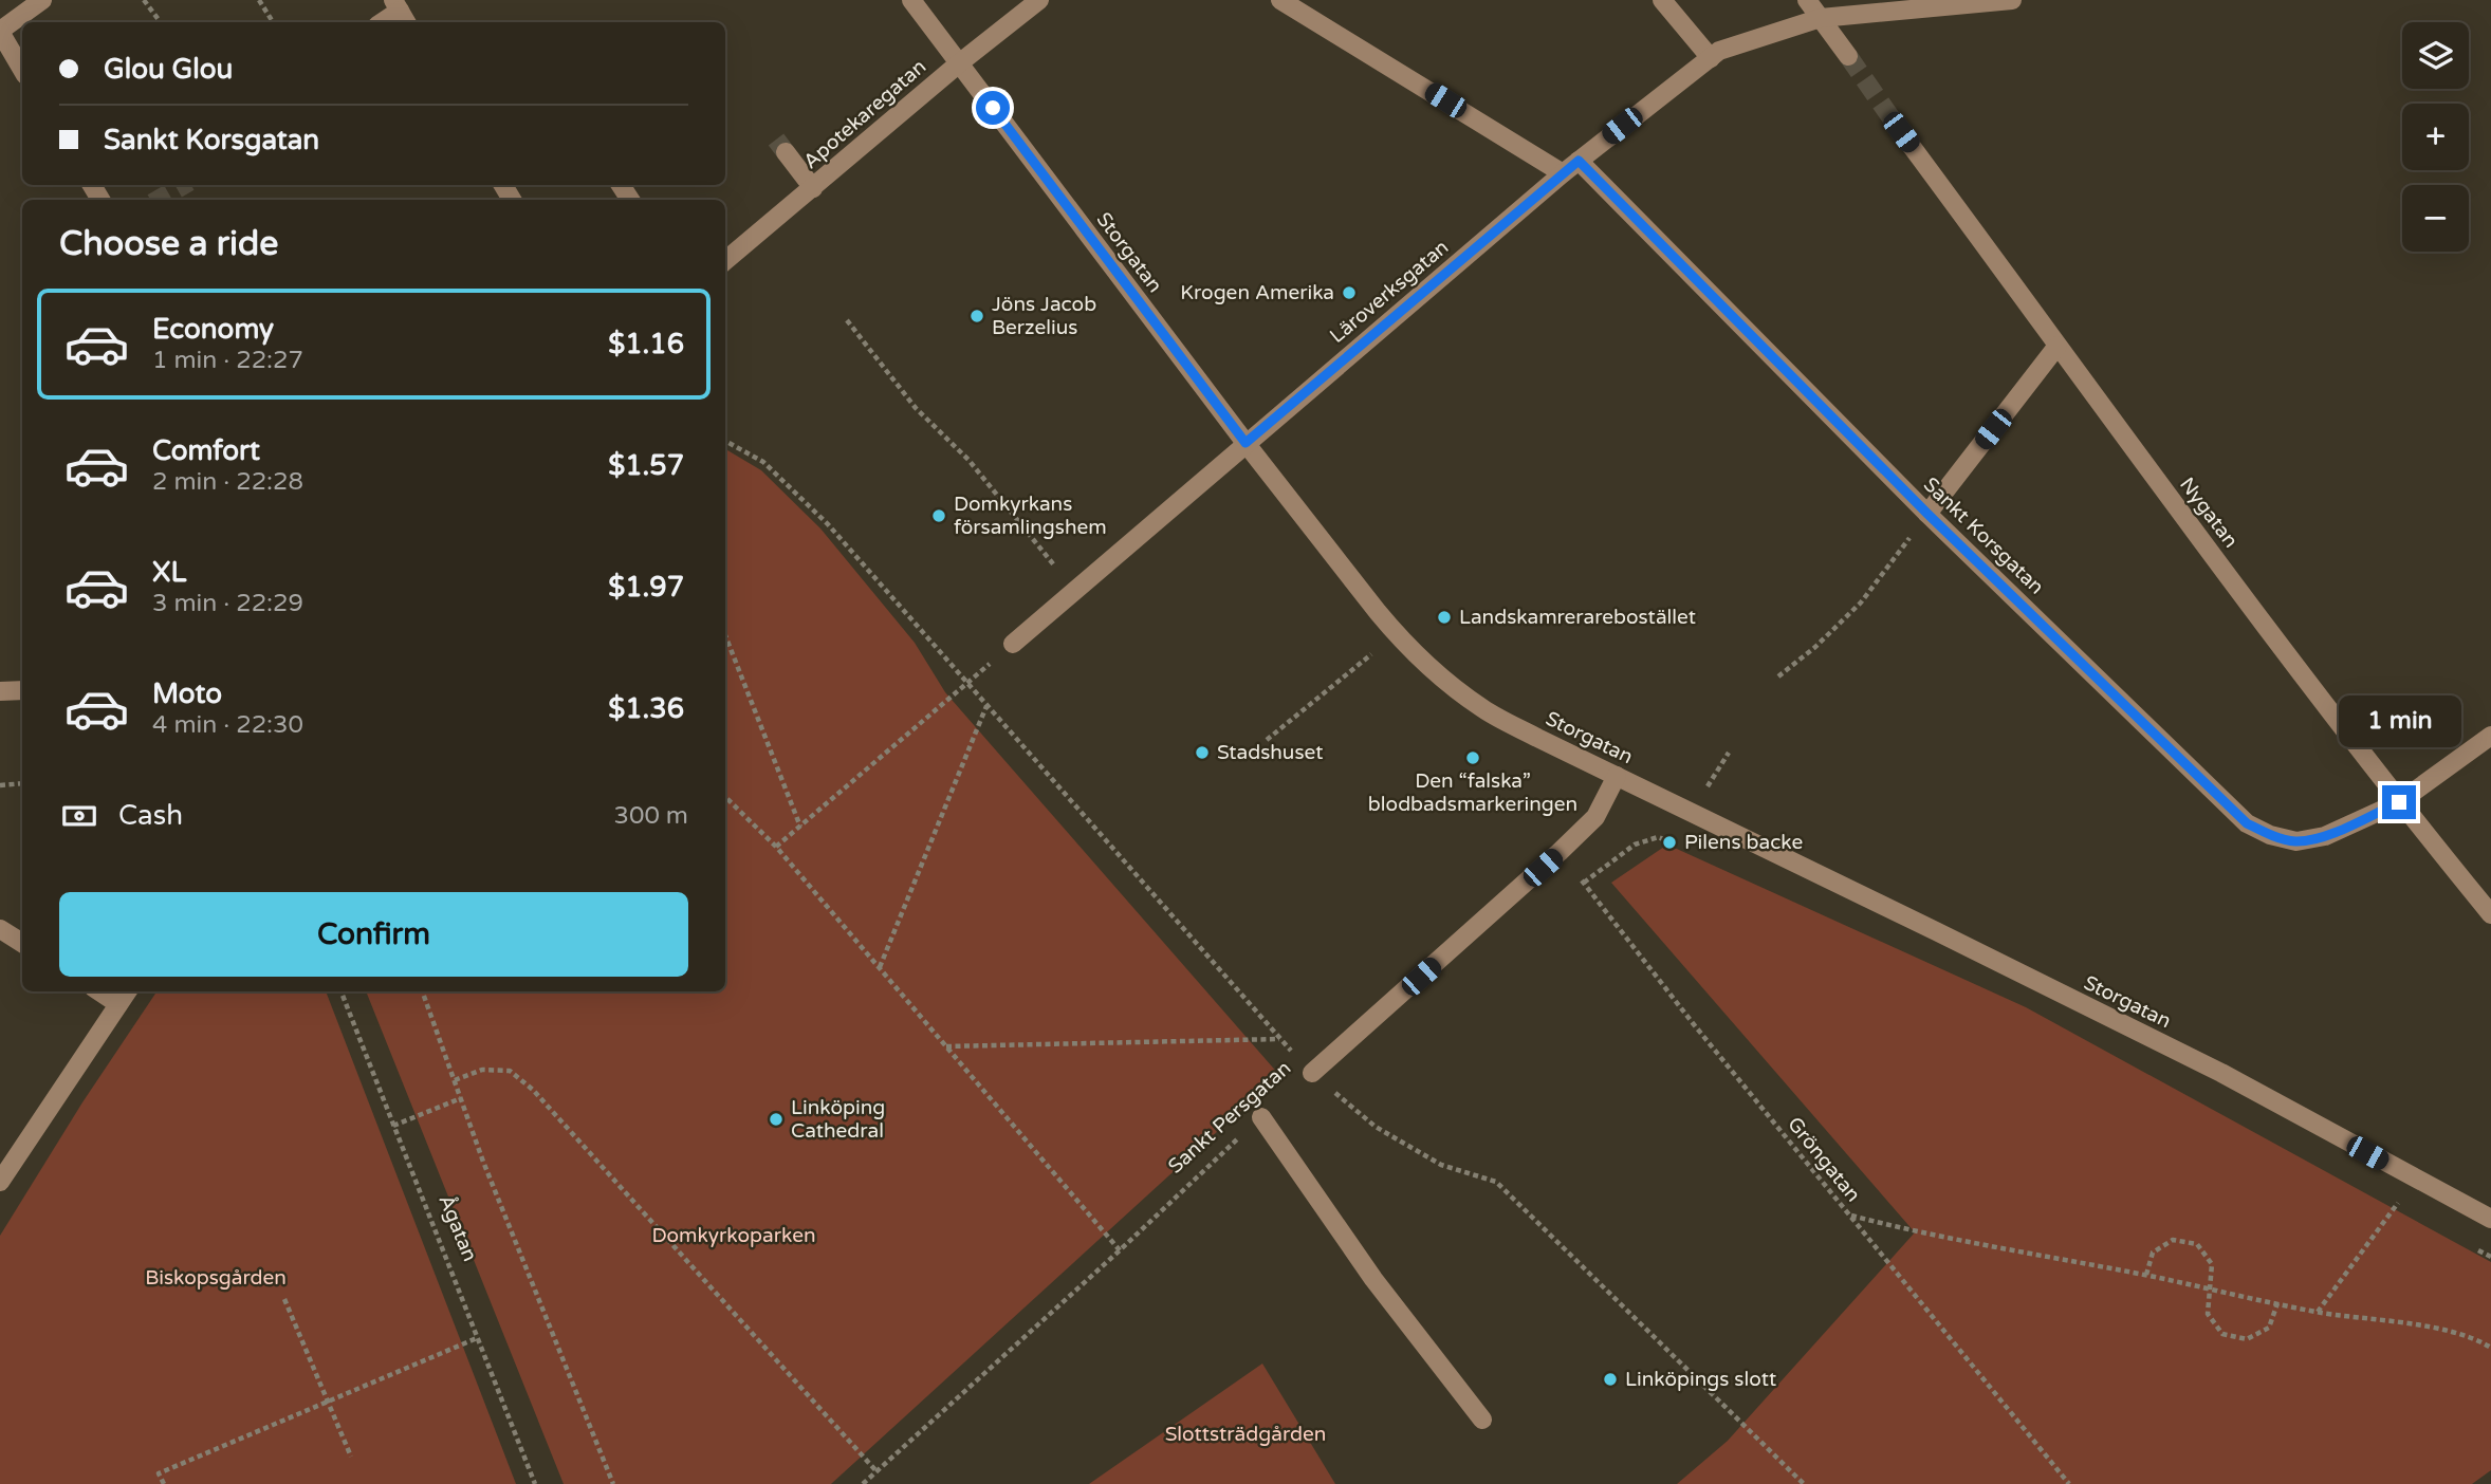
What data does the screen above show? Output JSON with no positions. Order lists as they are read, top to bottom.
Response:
{
  "streets": {
    "street": [
      "Apotekaregatan",
      "Storgatan",
      "Läroverksgatan",
      "Nygatan",
      "Sankt Korsgatan",
      "Sankt Persgatan"
    ],
    "path": ["Gröngatan", "Ågatan"]
  },
  "crossings": [
    ["Apotekaregatan", "Storgatan"],
    ["Storgatan", "Läroverksgatan"],
    ["Storgatan", "Sankt Persgatan"],
    ["Läroverksgatan", "Sankt Korsgatan"],
    ["Nygatan", "Sankt Korsgatan"],
    ["Sankt Persgatan", "Gröngatan"]
  ],
  "parks": ["Domkyrkoparken", "Biskopsgården", "Slottsträdgården"],
  "places": [
    "Krogen Amerika",
    "Jöns Jacob Berzelius",
    "Domkyrkans församlingshem",
    "Landskamrerarebostället",
    "Stadshuset",
    "Den “falska” blodbadsmarkeringen",
    "Pilens backe",
    "Linköping Cathedral",
    "Linköpings slott"
  ],
  "page": {
    "map_buttons": ["+", "−"],
    "banner": ["Glou Glou", "Sankt Korsgatan"],
    "heading": "Choose a ride",
    "list": [
      {
        "name": "Economy",
        "note": "1 min · 22:27",
        "value": "$1.16"
      },
      {
        "name": "Comfort",
        "note": "2 min · 22:28",
        "value": "$1.57"
      },
      {
        "name": "XL",
        "note": "3 min · 22:29",
        "value": "$1.97"
      },
      {
        "name": "Moto",
        "note": "4 min · 22:30",
        "value": "$1.36"
      }
    ],
    "bubble": "1 min",
    "pay": ["Cash", "300 m"],
    "buttons": "Confirm"
  }
}
